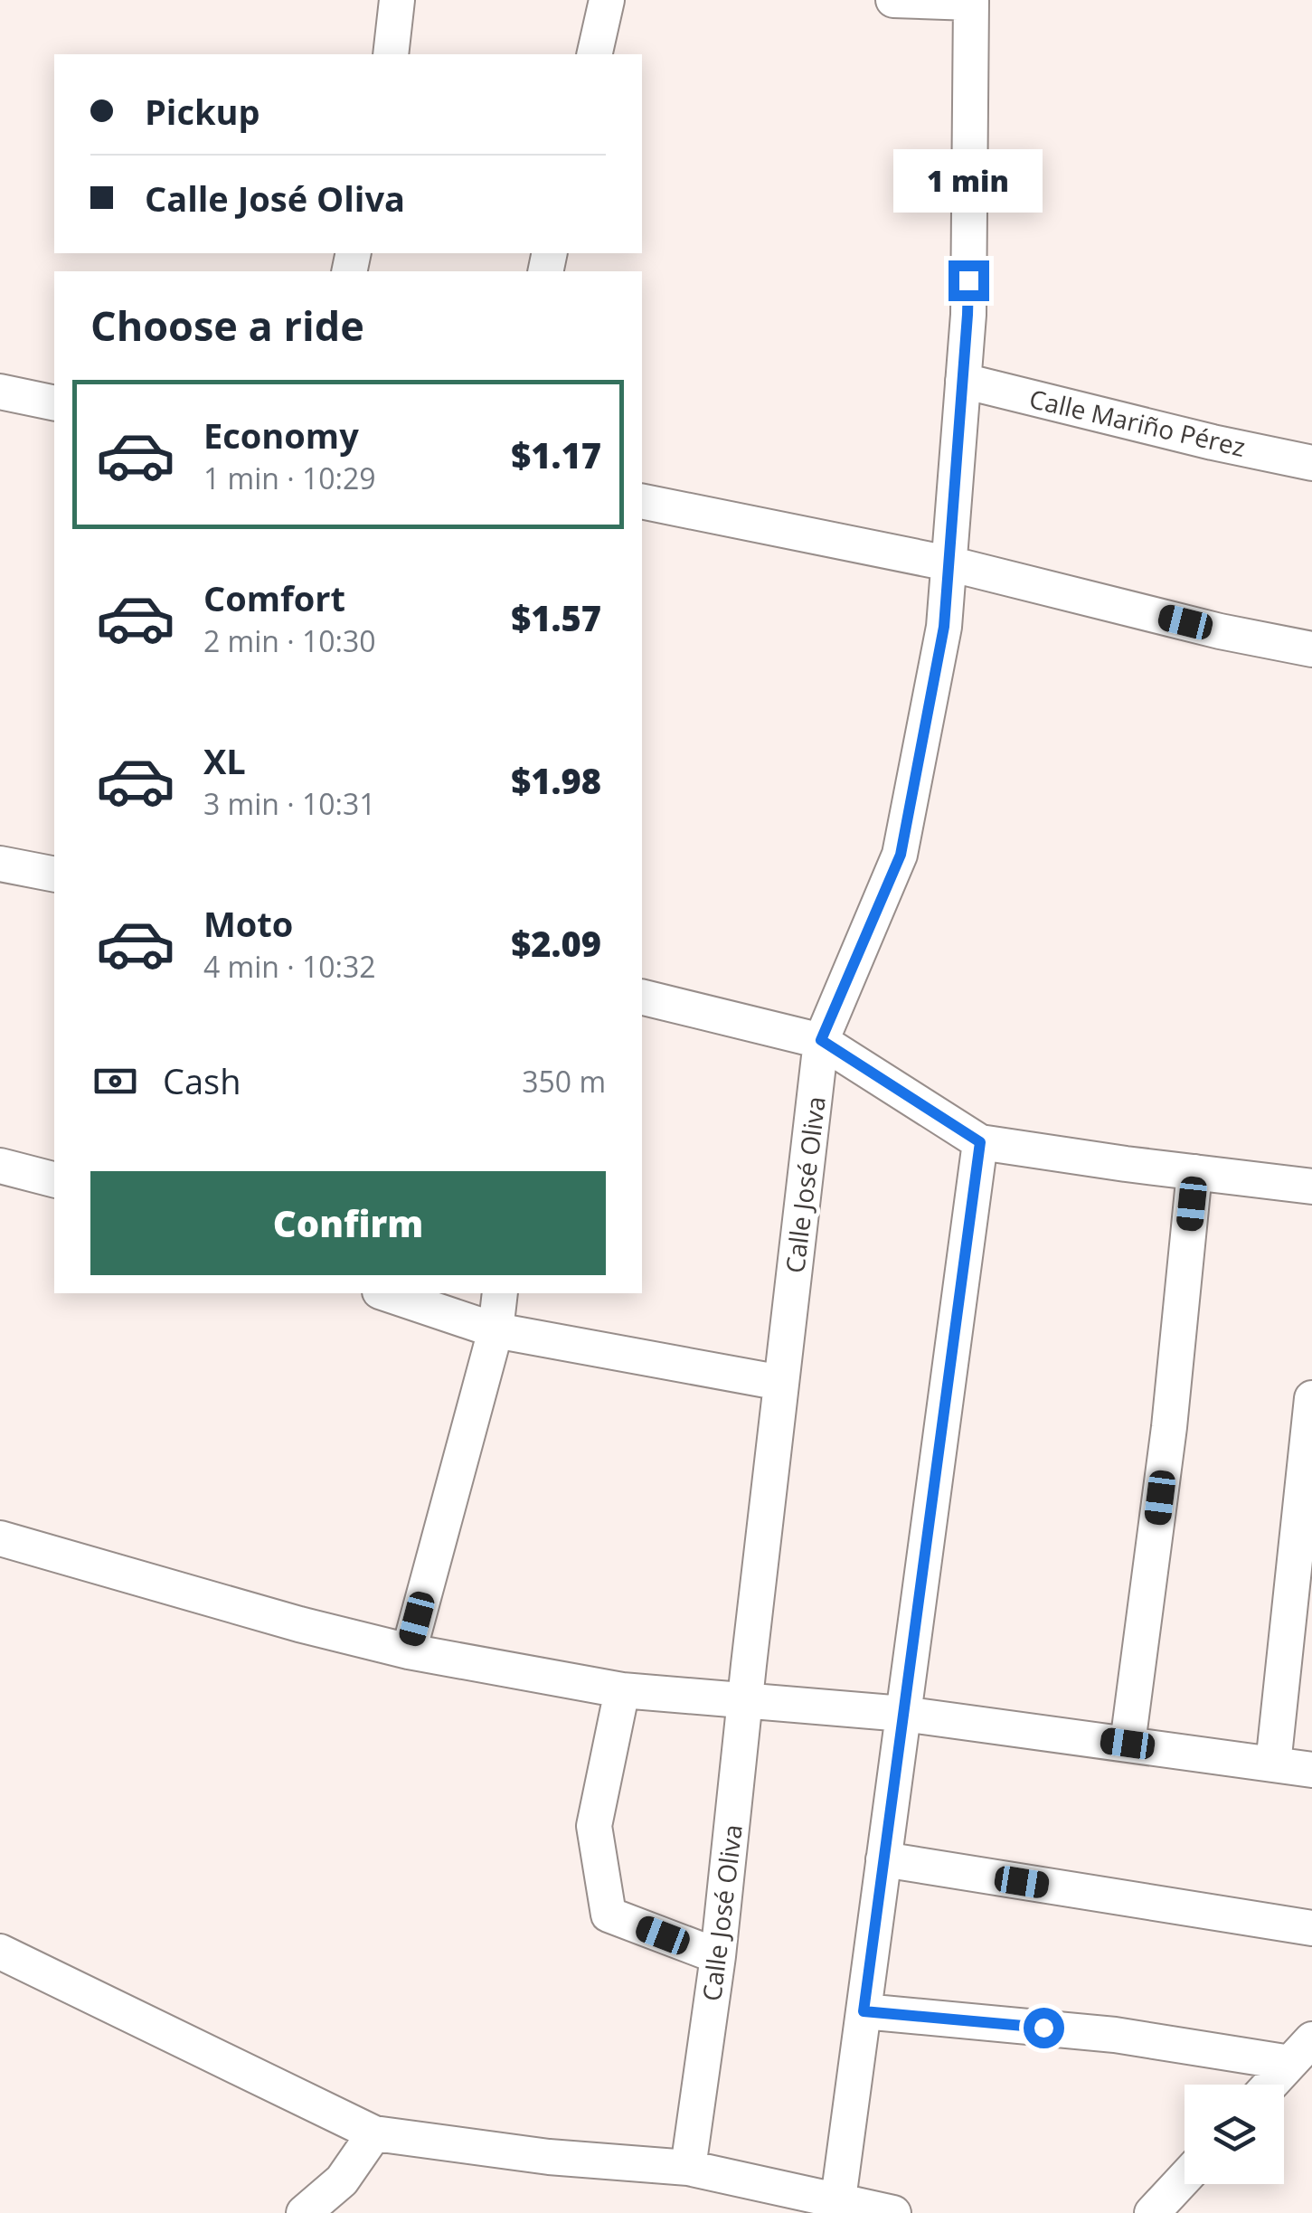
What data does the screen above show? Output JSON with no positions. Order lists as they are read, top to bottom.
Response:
{
  "streets": {
    "street": ["Calle Mariño Pérez", "Calle José Oliva"]
  },
  "crossings": [
    ["Calle Mariño Pérez", "Calle José Oliva"]
  ],
  "page": {
    "banner": ["Pickup", "Calle José Oliva"],
    "bubble": "1 min",
    "heading": "Choose a ride",
    "list": [
      {
        "name": "Economy",
        "note": "1 min · 10:29",
        "value": "$1.17"
      },
      {
        "name": "Comfort",
        "note": "2 min · 10:30",
        "value": "$1.57"
      },
      {
        "name": "XL",
        "note": "3 min · 10:31",
        "value": "$1.98"
      },
      {
        "name": "Moto",
        "note": "4 min · 10:32",
        "value": "$2.09"
      }
    ],
    "pay": ["Cash", "350 m"],
    "buttons": "Confirm"
  }
}
